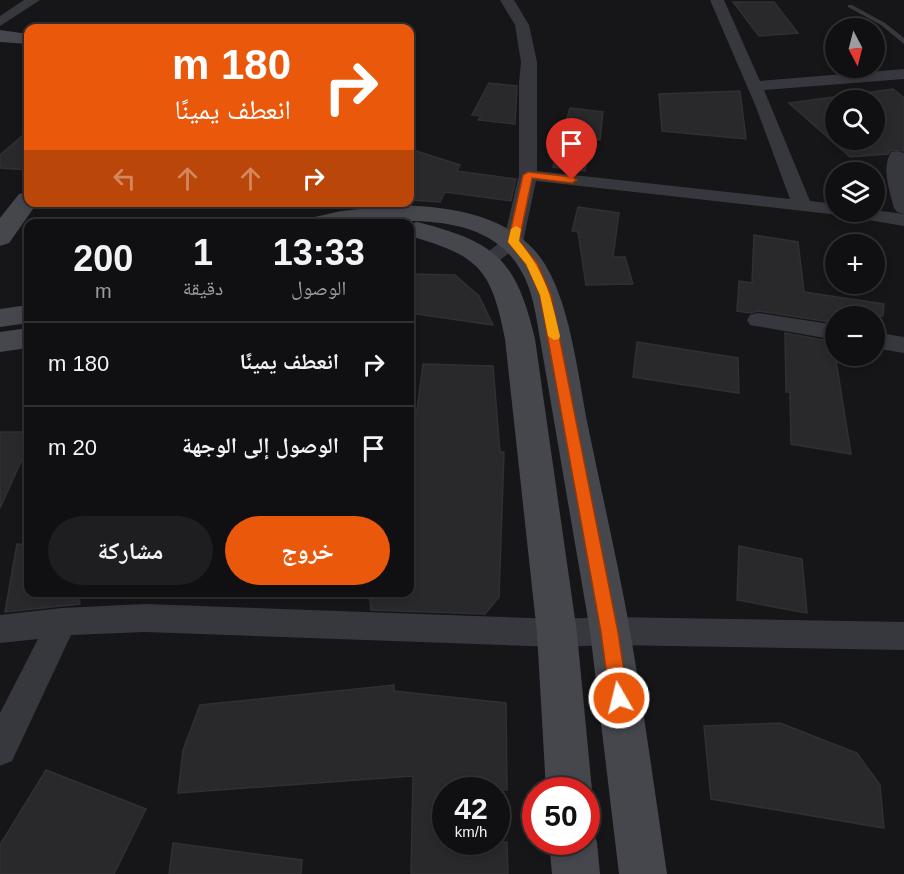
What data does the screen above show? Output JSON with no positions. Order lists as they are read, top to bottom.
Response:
{
  "north": "bottom",
  "page": {
    "map_buttons": ["+", "−"],
    "turn": ["180 m", "انعطف يمينًا"],
    "eta": [
      "13:33",
      "الوصول",
      "1",
      "دقيقة",
      "200",
      "m"
    ],
    "list": [
      {
        "name": "انعطف يمينًا",
        "value": "180 m"
      },
      {
        "name": "الوصول إلى الوجهة",
        "value": "20 m"
      }
    ],
    "buttons": ["خروج", "مشاركة"],
    "speed": "42 km/h",
    "limit": "50"
  }
}
